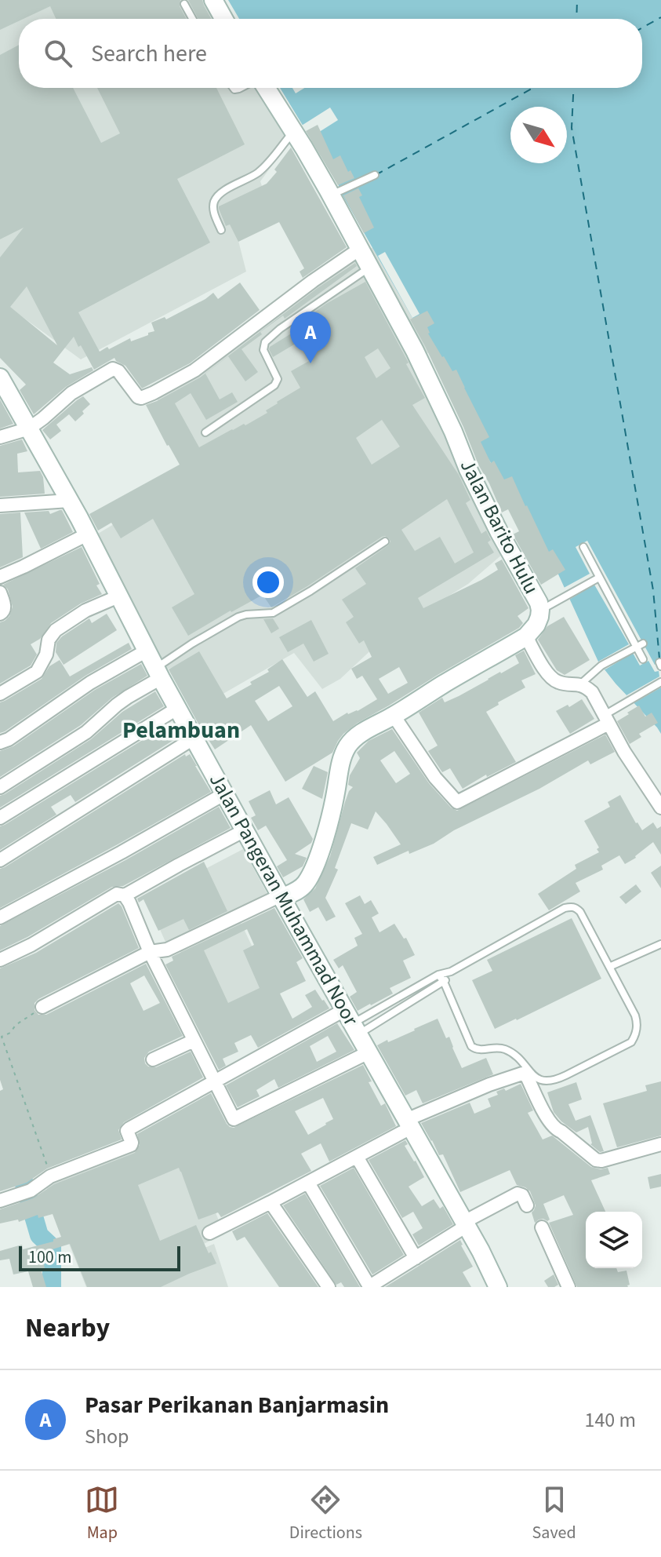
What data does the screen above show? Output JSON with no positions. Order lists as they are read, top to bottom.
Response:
{
  "streets": {
    "street": ["Jalan Barito Hulu", "Jalan Pangeran Muhammad Noor"]
  },
  "districts": ["Pelambuan"],
  "scale_bar": "100 m",
  "north": "bottom right",
  "page": {
    "search": "Search here",
    "pins": "A",
    "scale": "100 m",
    "heading": "Nearby",
    "list": [
      {
        "mark": "A",
        "name": "Pasar Perikanan Banjarmasin",
        "note": "Shop",
        "value": "140 m"
      }
    ],
    "nav": ["Map", "Directions", "Saved"]
  }
}
